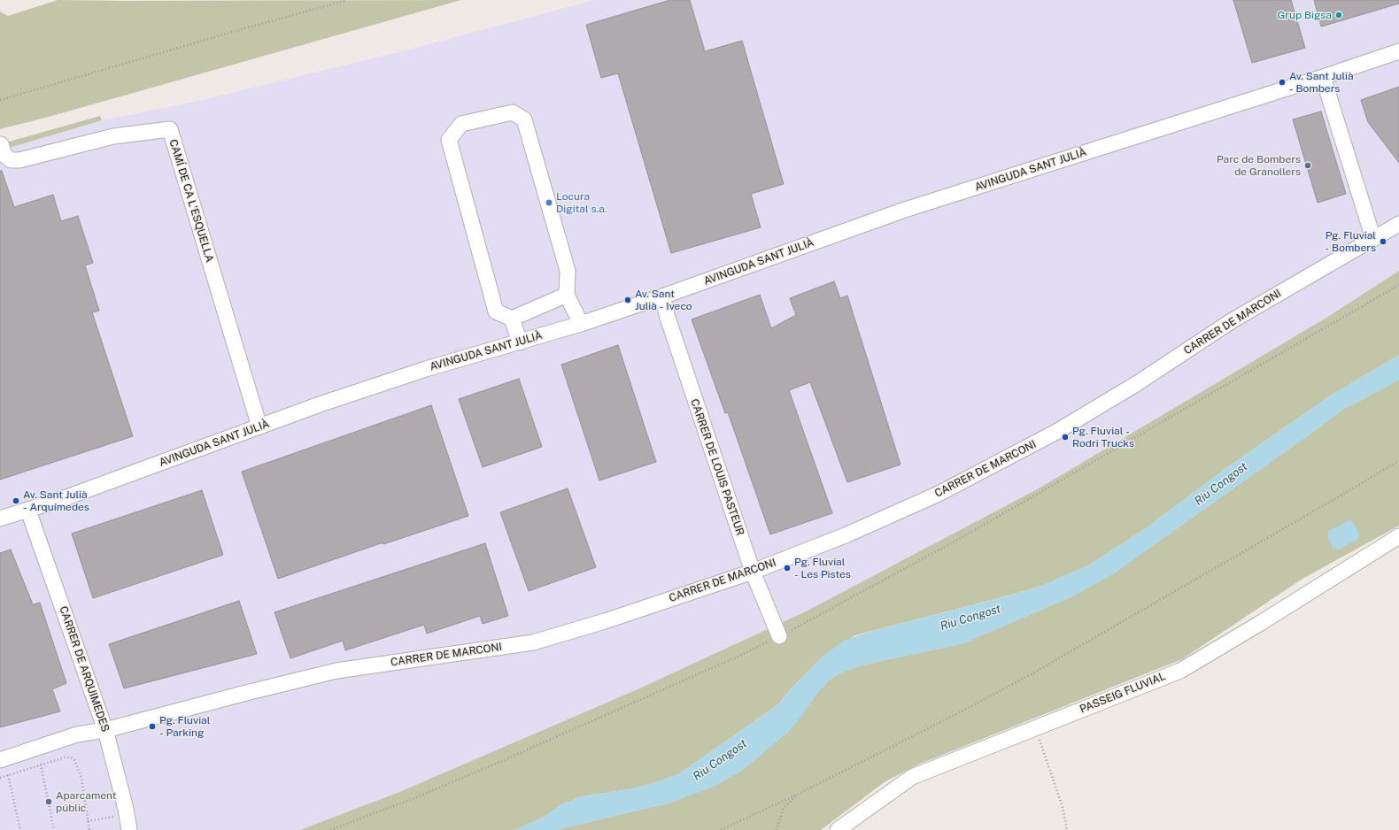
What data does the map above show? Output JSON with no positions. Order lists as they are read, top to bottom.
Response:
{
  "streets": {
    "street": [
      "AVINGUDA SANT JULIÀ",
      "CAMÍ DE CA L'ESQUELLA",
      "CARRER DE MARCONI",
      "CARRER DE LOUIS PASTEUR",
      "CARRER DE ARQUIMEDES",
      "PASSEIG FLUVIAL"
    ]
  },
  "crossings": [
    ["AVINGUDA SANT JULIÀ", "CAMÍ DE CA L'ESQUELLA"],
    ["AVINGUDA SANT JULIÀ", "CARRER DE LOUIS PASTEUR"],
    ["AVINGUDA SANT JULIÀ", "CARRER DE ARQUIMEDES"],
    ["CARRER DE MARCONI", "CARRER DE LOUIS PASTEUR"],
    ["CARRER DE MARCONI", "CARRER DE ARQUIMEDES"]
  ],
  "water": ["Riu Congost"],
  "places": [
    "Grup Bigsa",
    "Av. Sant Julià - Bombers",
    "Parc de Bombers de Granollers",
    "Locura Digital s.a.",
    "Pg. Fluvial - Bombers",
    "Av. Sant Julià - Iveco",
    "Pg. Fluvial - Rodri Trucks",
    "Av. Sant Julià - Arquímedes",
    "Pg. Fluvial - Les Pistes",
    "Pg. Fluvial - Parking",
    "Aparcament públic"
  ]
}
